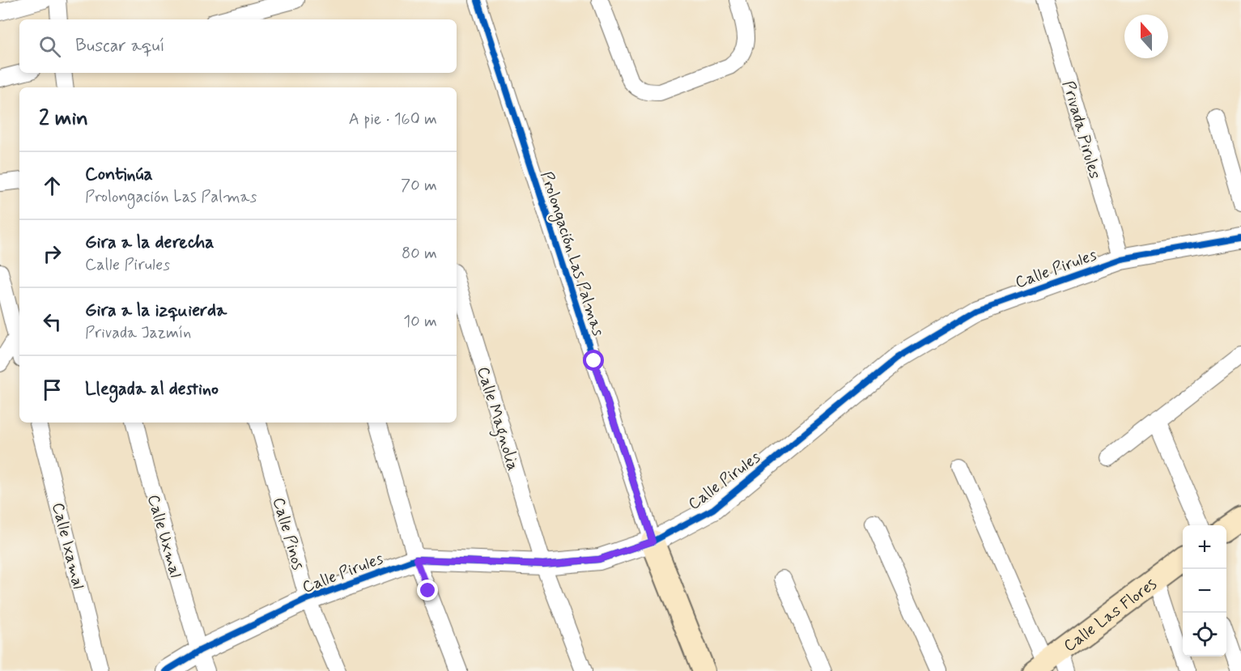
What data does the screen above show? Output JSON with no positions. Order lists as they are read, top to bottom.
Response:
{
  "streets": {
    "main road": ["Calle Las Flores"],
    "street": [
      "Privada Pirules",
      "Prolongación Las Palmas",
      "Calle Pirules",
      "Calle Magnolia",
      "Calle Pinos",
      "Calle Uxmal",
      "Calle Ixamal"
    ]
  },
  "crossings": [
    ["Privada Pirules", "Calle Pirules"],
    ["Prolongación Las Palmas", "Calle Pirules"],
    ["Calle Pirules", "Calle Magnolia"],
    ["Calle Pirules", "Calle Pinos"],
    ["Calle Pirules", "Calle Uxmal"]
  ],
  "north": "top",
  "page": {
    "search": "Buscar aquí",
    "heading": ["2 min", "A pie · 160 m"],
    "list": [
      ["Continúa", "Prolongación Las Palmas", "70 m"],
      ["Gira a la derecha", "Calle Pirules", "80 m"],
      ["Gira a la izquierda", "Privada Jazmín", "10 m"],
      "Llegada al destino"
    ],
    "map_buttons": ["+", "−"]
  }
}
